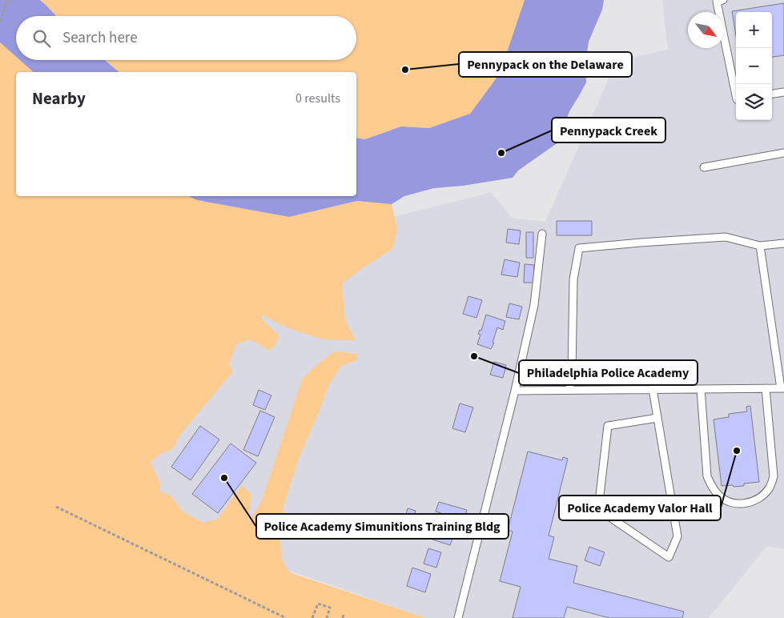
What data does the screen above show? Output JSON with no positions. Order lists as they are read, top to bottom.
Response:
{
  "places": [
    "Pennypack on the Delaware",
    "Pennypack Creek",
    "Philadelphia Police Academy",
    "Police Academy Valor Hall",
    "Police Academy Simunitions Training Bldg"
  ],
  "north": "bottom right",
  "page": {
    "map_buttons": ["+", "−"],
    "search": "Search here",
    "heading": ["Nearby", "0 results"]
  }
}
